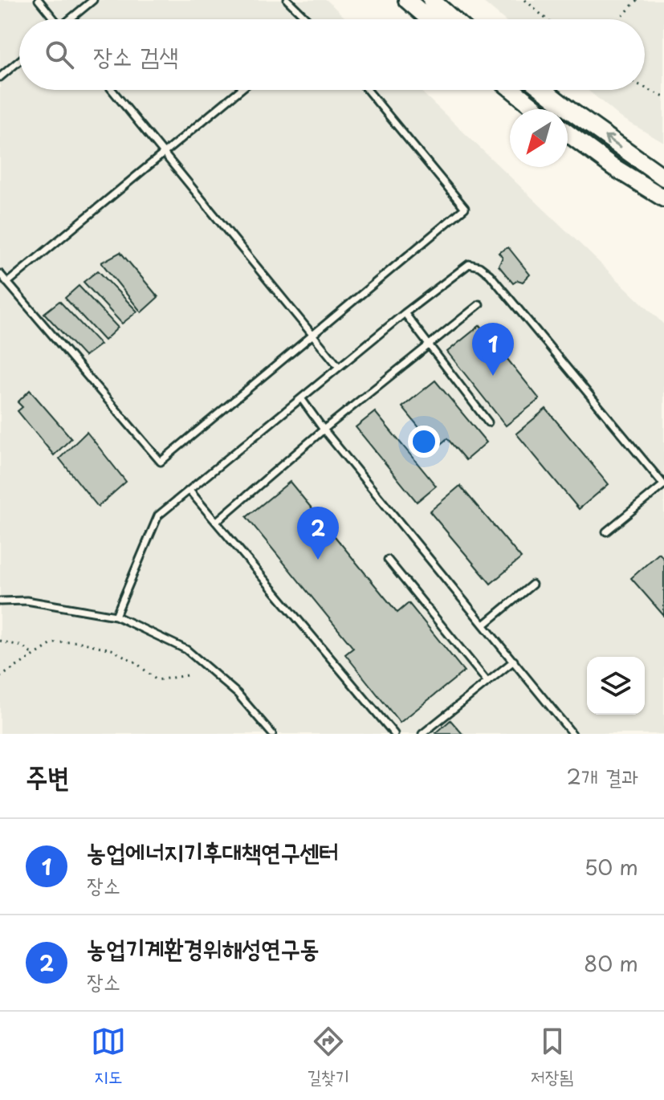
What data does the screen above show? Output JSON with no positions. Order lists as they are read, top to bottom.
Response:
{
  "north": "bottom left",
  "page": {
    "search": "장소 검색",
    "pins": ["1", "2"],
    "heading": ["주변", "2개 결과"],
    "list": [
      {
        "mark": "1",
        "name": "농업에너지기후대책연구센터",
        "note": "장소",
        "value": "50 m"
      },
      {
        "mark": "2",
        "name": "농업기계환경위해성연구동",
        "note": "장소",
        "value": "80 m"
      }
    ],
    "nav": ["지도", "길찾기", "저장됨"]
  }
}
